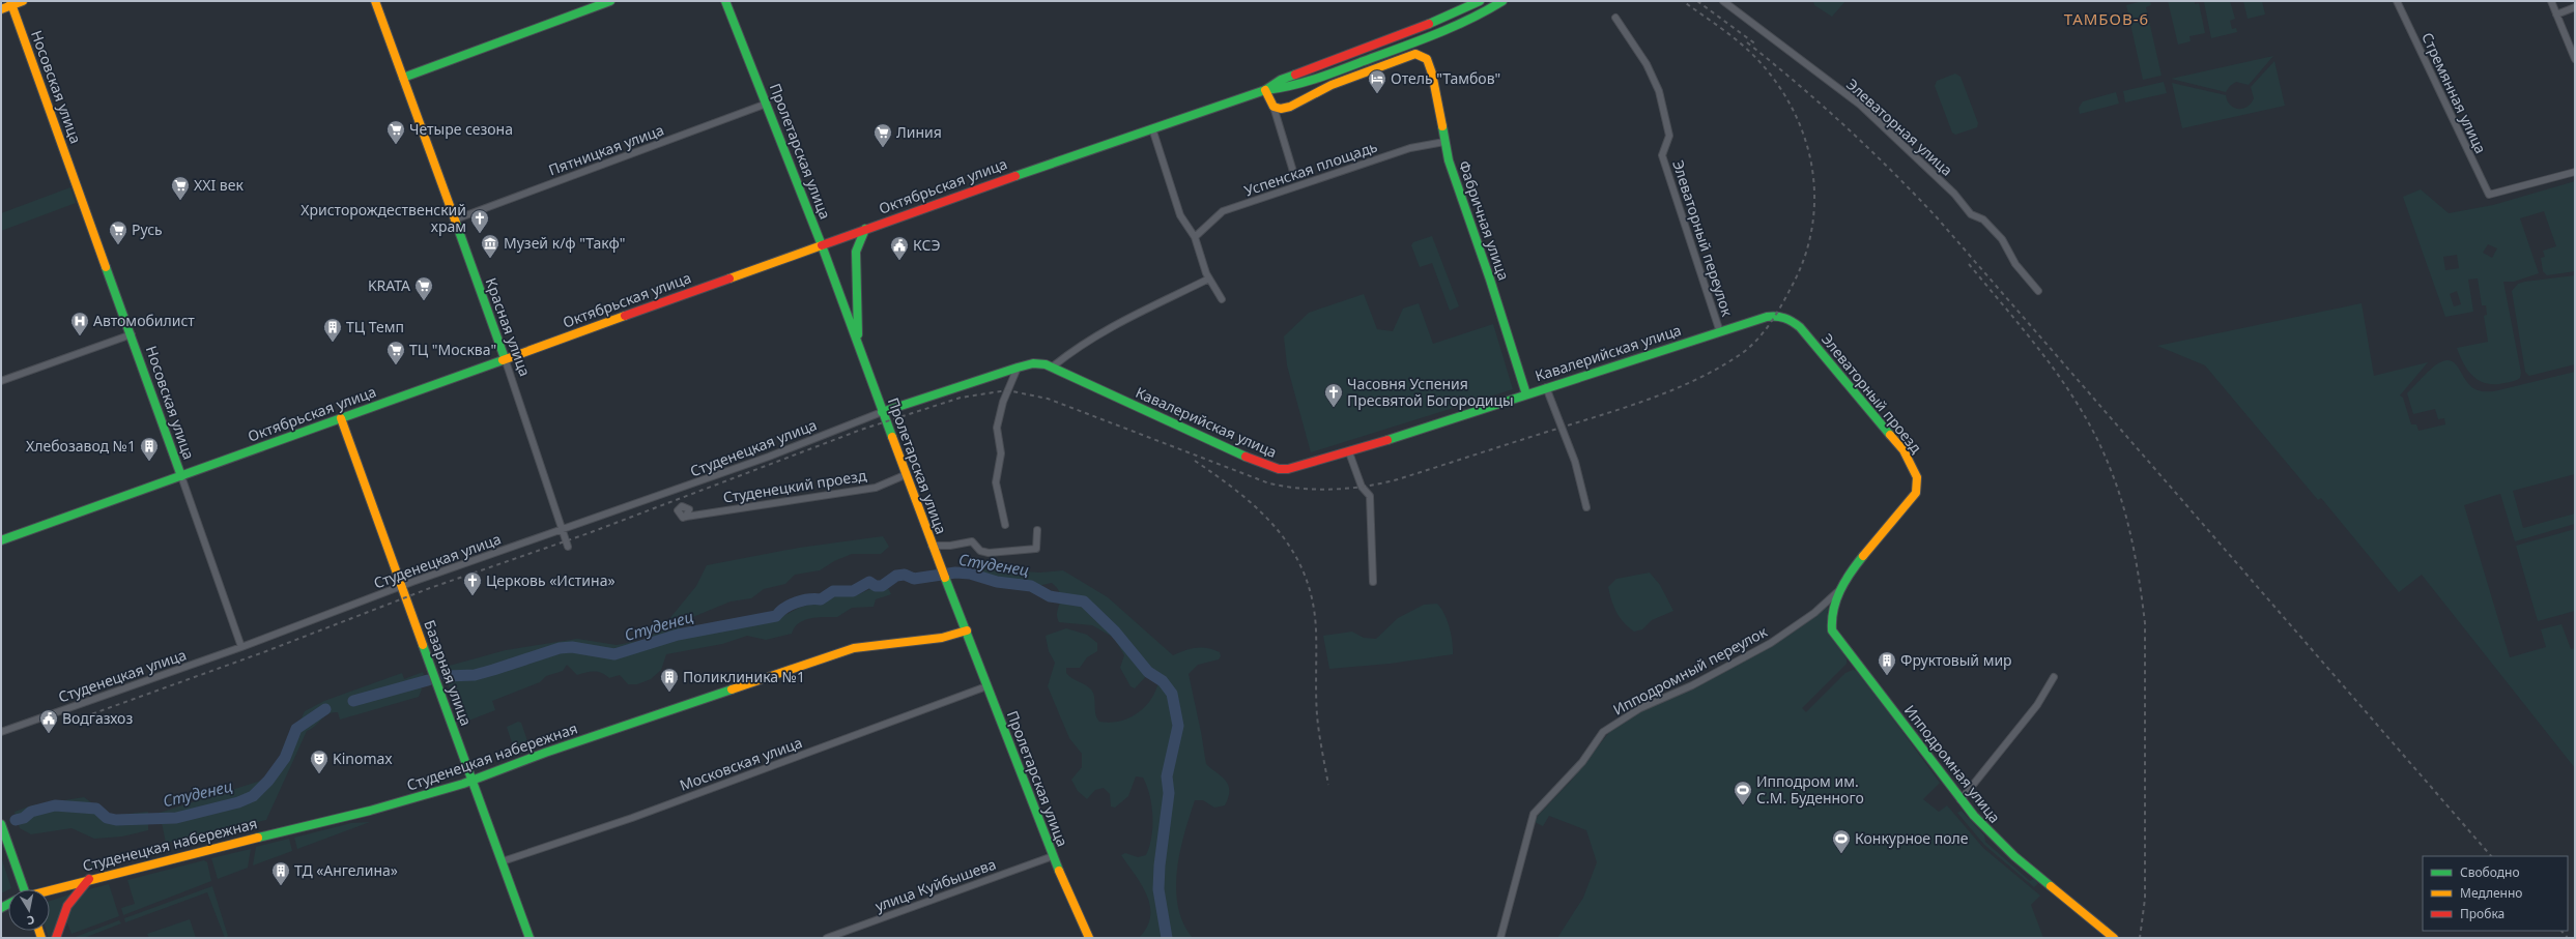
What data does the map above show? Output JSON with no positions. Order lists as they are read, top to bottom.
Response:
{
  "streets": {
    "street": [
      "Носовская улица",
      "Стремянная улица",
      "Элеваторная улица",
      "Пятницкая улица",
      "Пролетарская улица",
      "Успенская площадь",
      "Октябрьская улица",
      "Фабричная улица",
      "Элеваторный переулок",
      "Красная улица",
      "Кавалерийская улица",
      "Элеваторный проезд",
      "Студенецкая улица",
      "Студенецкий проезд",
      "Ипподромный переулок",
      "Базарная улица",
      "Студенецкая набережная",
      "Московская улица",
      "Ипподромная улица",
      "улица Куйбышева"
    ]
  },
  "crossings": [
    ["Носовская улица", "Октябрьская улица"],
    ["Носовская улица", "Студенецкая улица"],
    ["Пятницкая улица", "Пролетарская улица"],
    ["Пятницкая улица", "Красная улица"],
    ["Пролетарская улица", "Октябрьская улица"],
    ["Пролетарская улица", "Кавалерийская улица"],
    ["Пролетарская улица", "Студенецкая улица"],
    ["Пролетарская улица", "Студенецкий проезд"],
    ["Пролетарская улица", "Студенецкая набережная"],
    ["Пролетарская улица", "Московская улица"],
    ["Пролетарская улица", "улица Куйбышева"],
    ["Успенская площадь", "Фабричная улица"],
    ["Октябрьская улица", "Красная улица"],
    ["Октябрьская улица", "Базарная улица"],
    ["Фабричная улица", "Кавалерийская улица"],
    ["Элеваторный переулок", "Кавалерийская улица"],
    ["Красная улица", "Студенецкая улица"],
    ["Кавалерийская улица", "Элеваторный проезд"],
    ["Кавалерийская улица", "Студенецкая улица"],
    ["Элеваторный проезд", "Ипподромный переулок"],
    ["Элеваторный проезд", "Ипподромная улица"],
    ["Студенецкая улица", "Базарная улица"],
    ["Базарная улица", "Студенецкая набережная"],
    ["Базарная улица", "Московская улица"]
  ],
  "districts": ["ТАМБОВ-6"],
  "water": ["Студенец"],
  "places": {
    "hotel": ["Отель \"Тамбов\""],
    "supermarket": [
      "Четыре сезона",
      "Линия",
      "XXI век",
      "Русь",
      "KRATA",
      "ТЦ \"Москва\""
    ],
    "church": ["Христорождественский храм", "Часовня Успения Пресвятой Богородицы", "Церковь «Истина»"],
    "museum": ["Музей к/ф \"Такф\""],
    "public building": ["КСЭ", "Водгазхоз"],
    "hospital": ["Автомобилист"],
    "building": [
      "ТЦ Темп",
      "Хлебозавод №1",
      "Фруктовый мир",
      "Поликлиника №1",
      "ТД «Ангелина»"
    ],
    "theatre": ["Kinomax"],
    "sports": ["Ипподром им. С.М. Буденного", "Конкурное поле"]
  },
  "legend": ["Свободно", "Медленно", "Пробка"],
  "north": "bottom"
}
